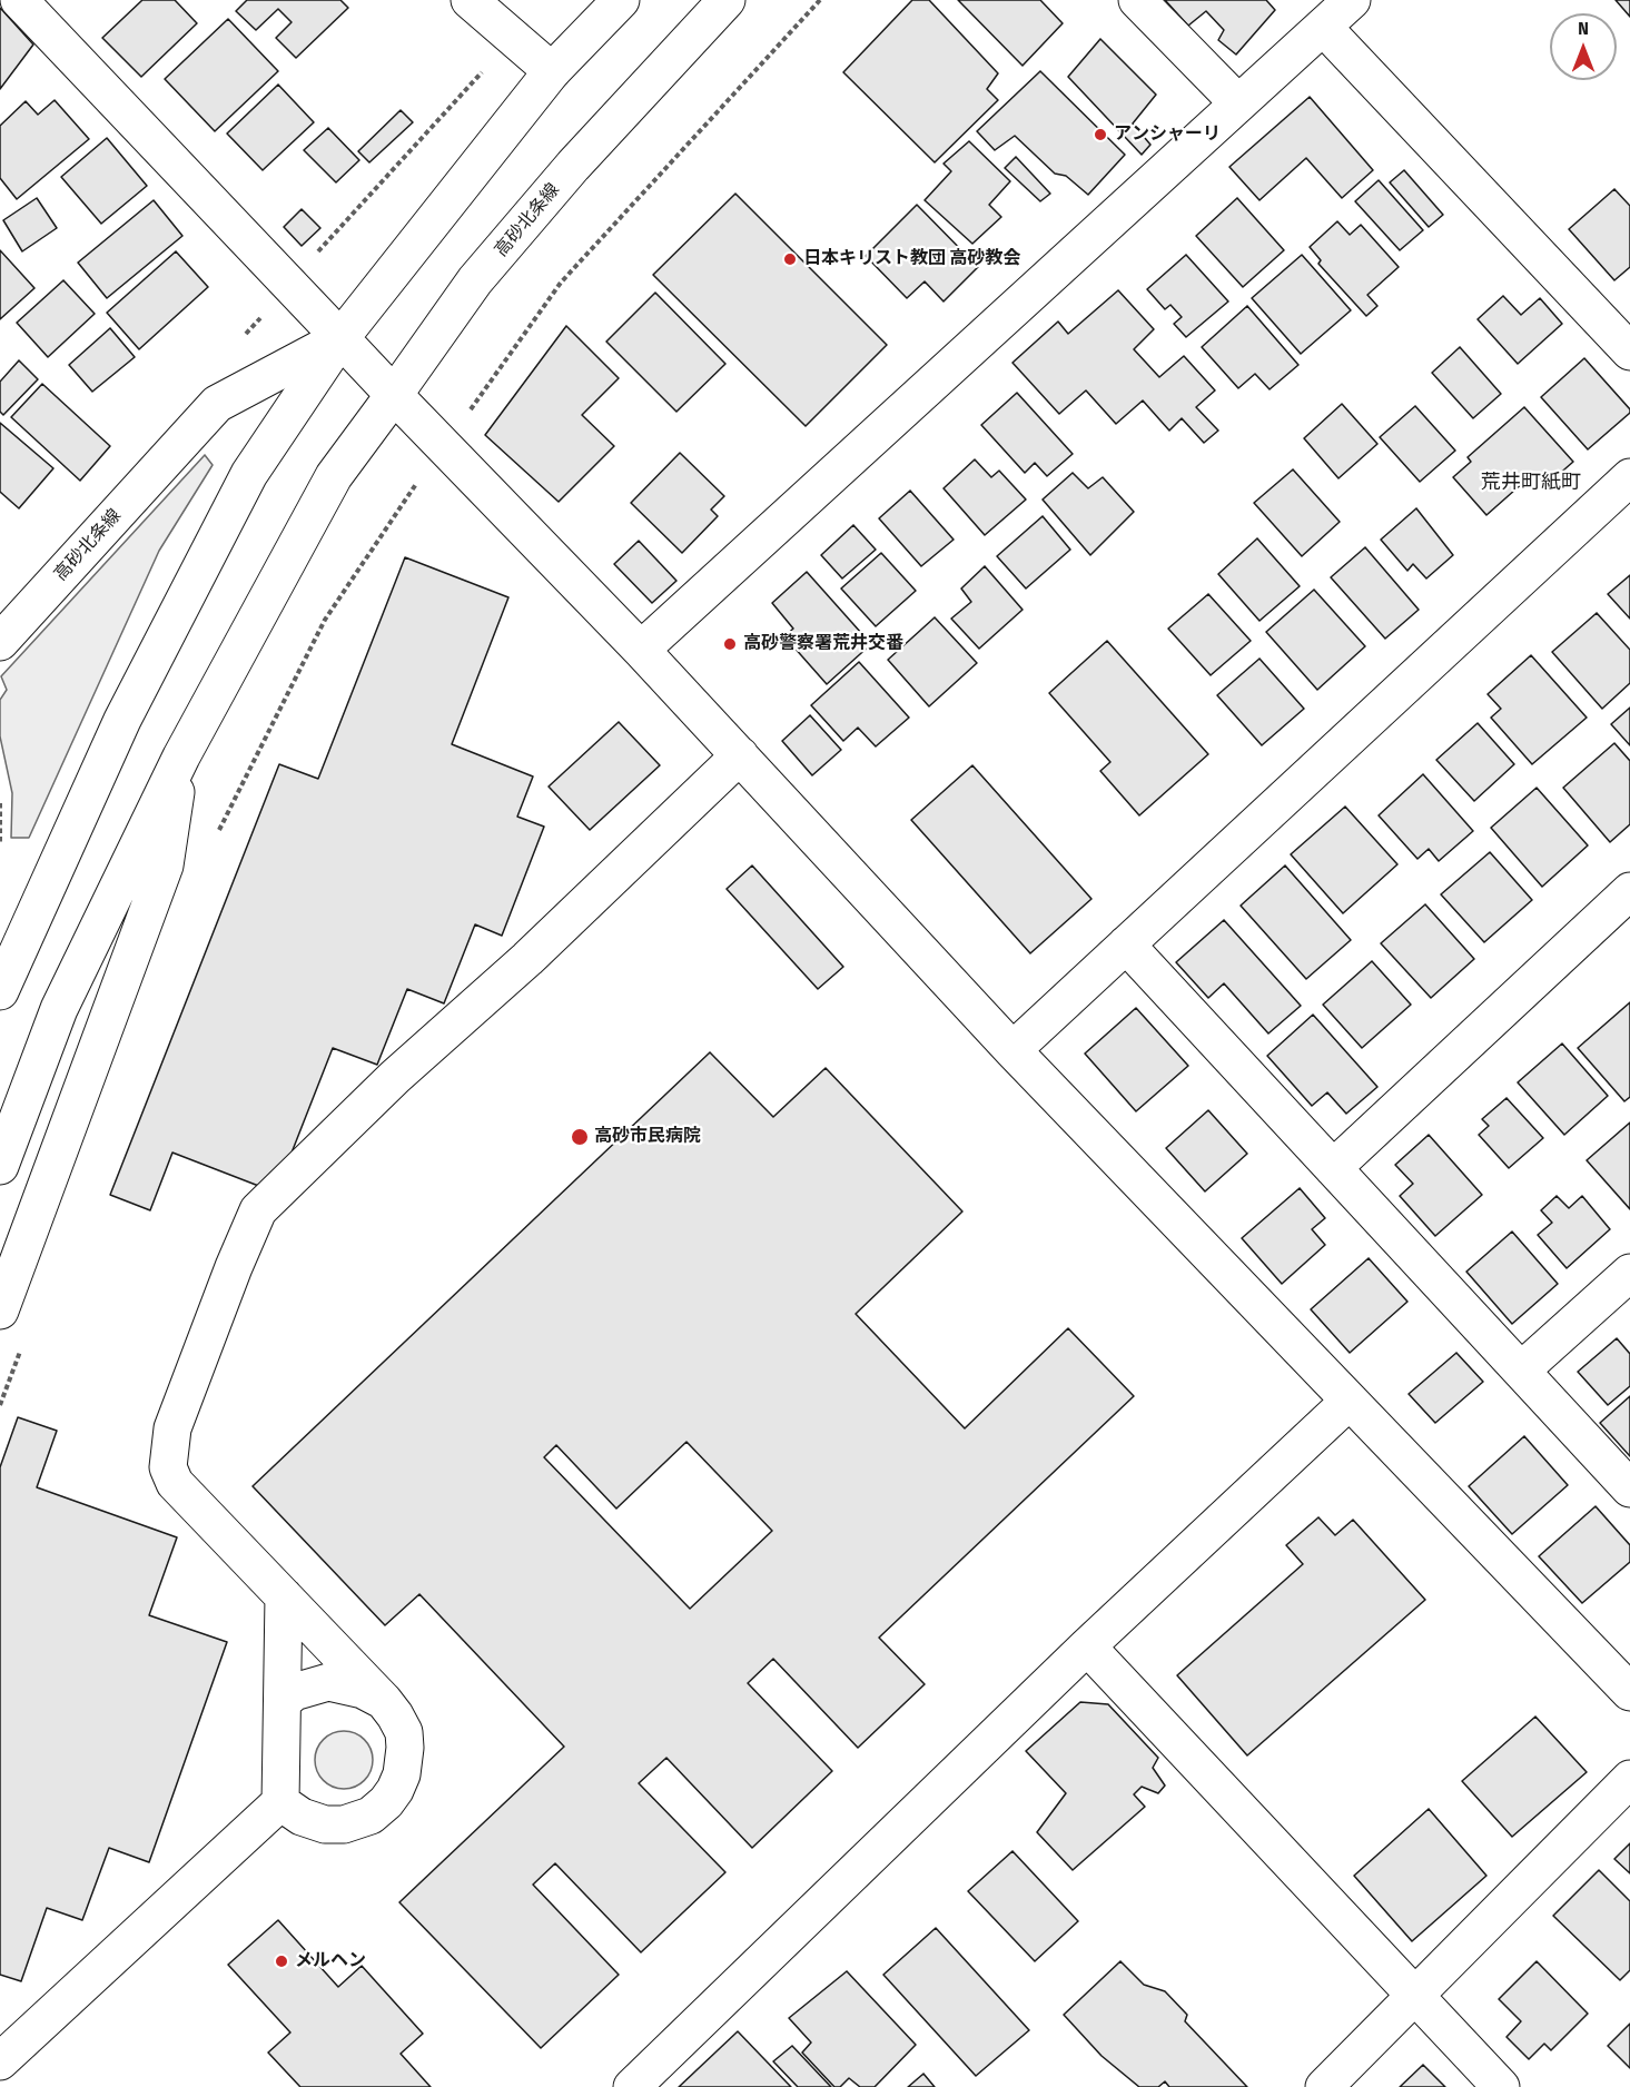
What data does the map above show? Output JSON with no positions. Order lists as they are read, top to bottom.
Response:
{
  "streets": {
    "street": ["高砂北条線"]
  },
  "districts": ["荒井町紙町"],
  "places": [
    "アンシャーリ",
    "日本キリスト教団 高砂教会",
    "高砂警察署荒井交番",
    "高砂市民病院",
    "メルヘン"
  ],
  "north": "top"
}
